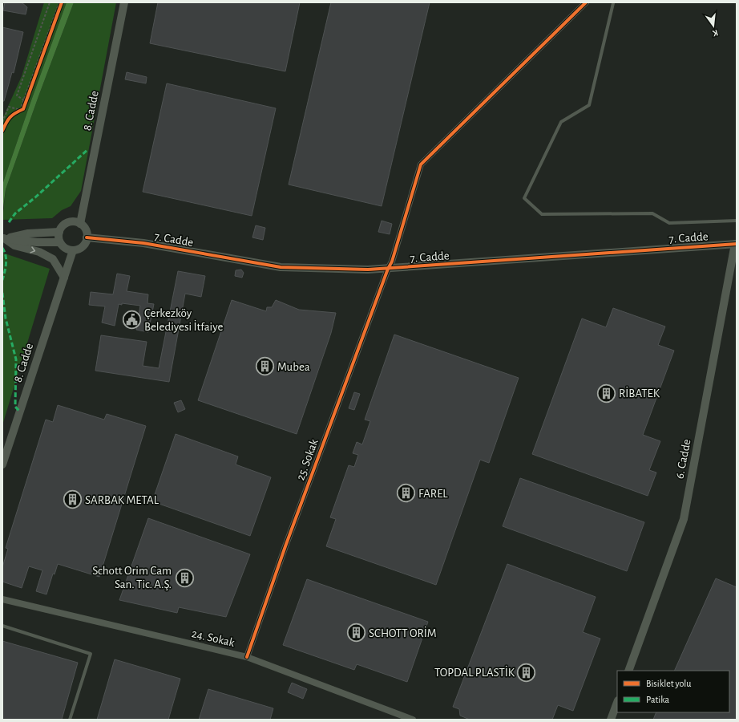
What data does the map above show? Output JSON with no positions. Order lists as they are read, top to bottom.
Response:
{
  "streets": {
    "street": [
      "8. Cadde",
      "7. Cadde",
      "6. Cadde",
      "25. Sokak",
      "24. Sokak"
    ]
  },
  "crossings": [
    ["8. Cadde", "7. Cadde"],
    ["7. Cadde", "6. Cadde"],
    ["7. Cadde", "25. Sokak"],
    ["25. Sokak", "24. Sokak"]
  ],
  "places": {
    "public building": ["Çerkezköy Belediyesi İtfaiye"],
    "building": [
      "Mubea",
      "RİBATEK",
      "FAREL",
      "SARBAK METAL",
      "Schott Orim Cam San. Tic. A.Ş.",
      "SCHOTT ORİM",
      "TOPDAL PLASTİK"
    ]
  },
  "legend": ["Bisiklet yolu", "Patika"],
  "north": "bottom"
}
